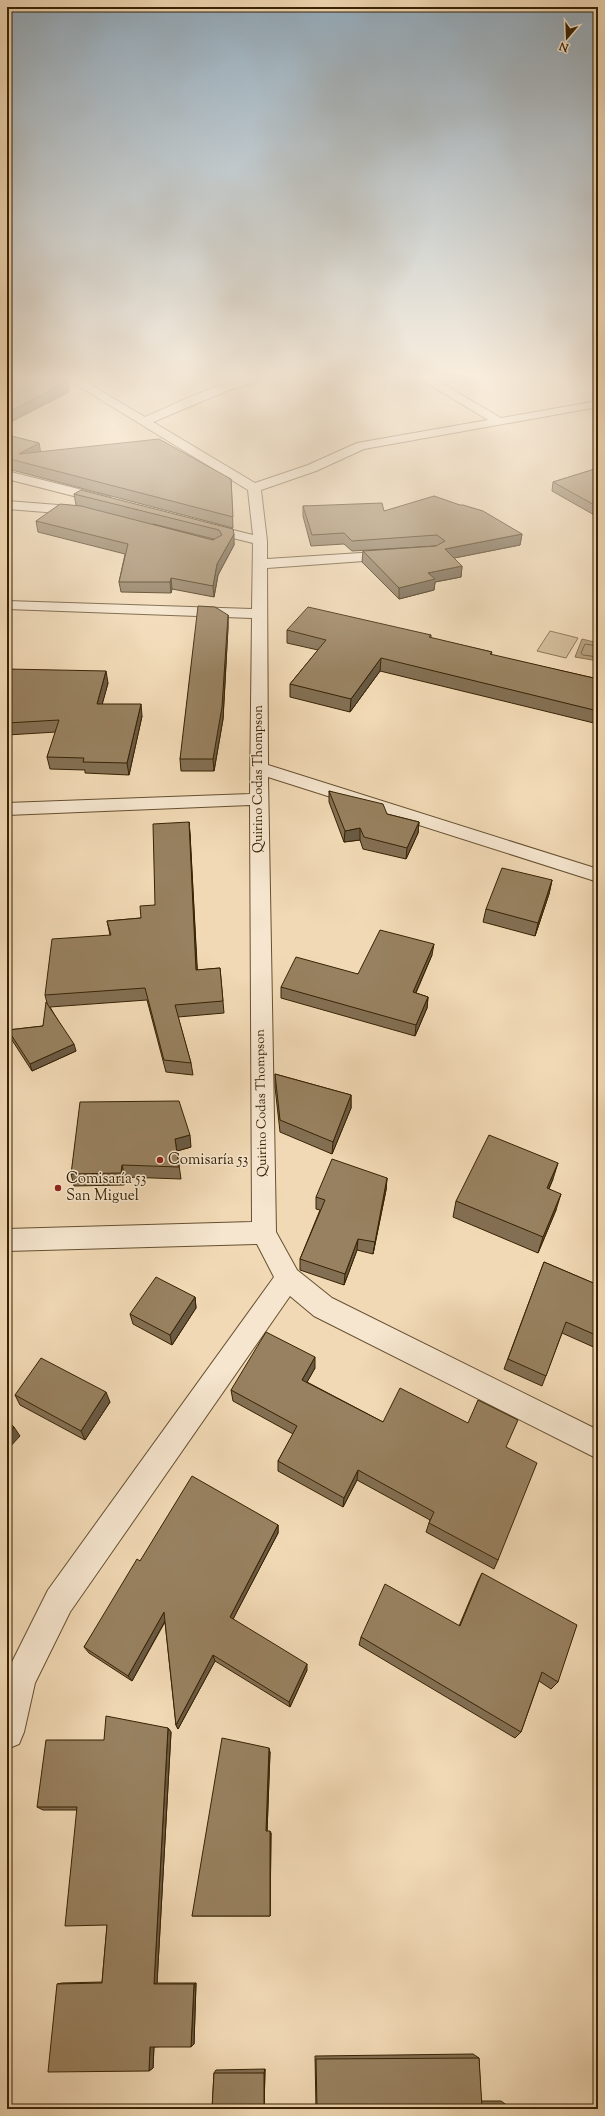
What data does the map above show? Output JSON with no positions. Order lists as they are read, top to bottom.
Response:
{
  "streets": {
    "street": ["Quirino Codas Thompson"]
  },
  "places": ["Comisaría 53", "Comisaría 53 San Miguel"],
  "north": "bottom"
}
